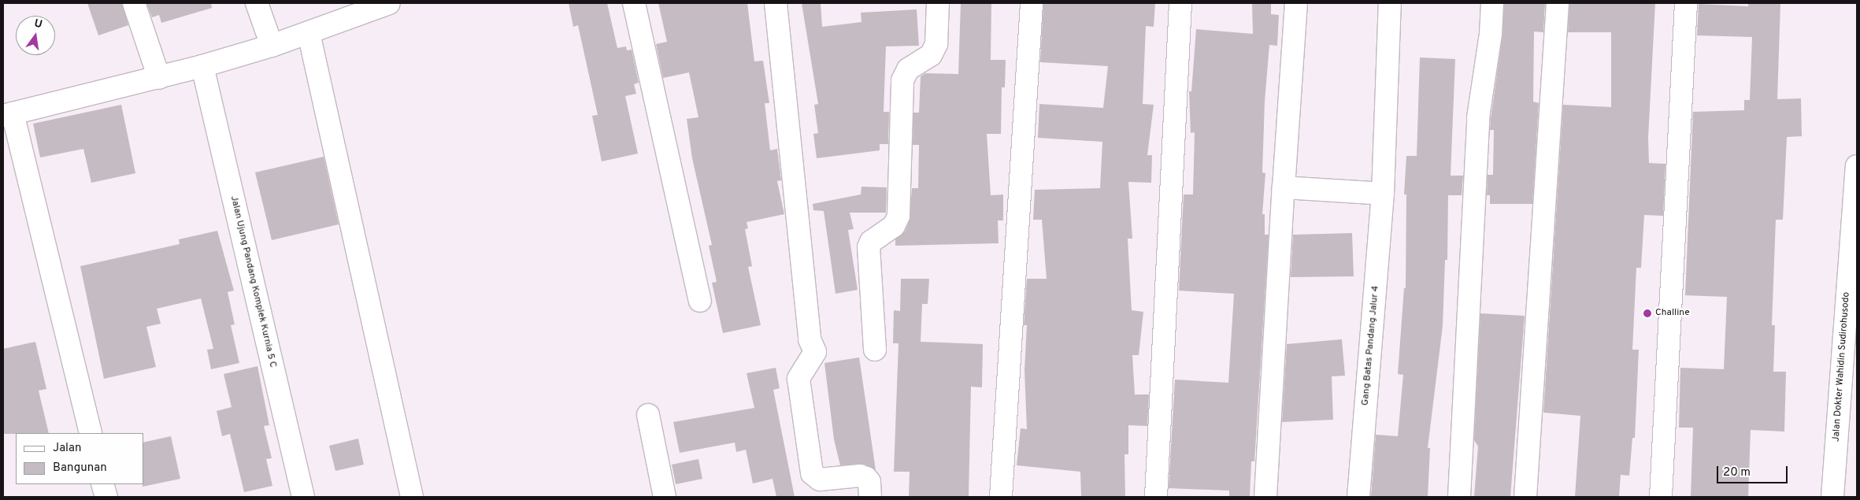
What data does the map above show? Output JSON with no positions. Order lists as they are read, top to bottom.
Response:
{
  "streets": {
    "street": ["Jalan Ujung Pandang Komplek Kurnia 5 C", "Gang Batas Pandang Jalur 4", "Jalan Dokter Wahidin Sudirohusodo"]
  },
  "places": ["Challine"],
  "legend": ["Jalan", "Bangunan"],
  "scale_bar": "20 m",
  "north": "top"
}
